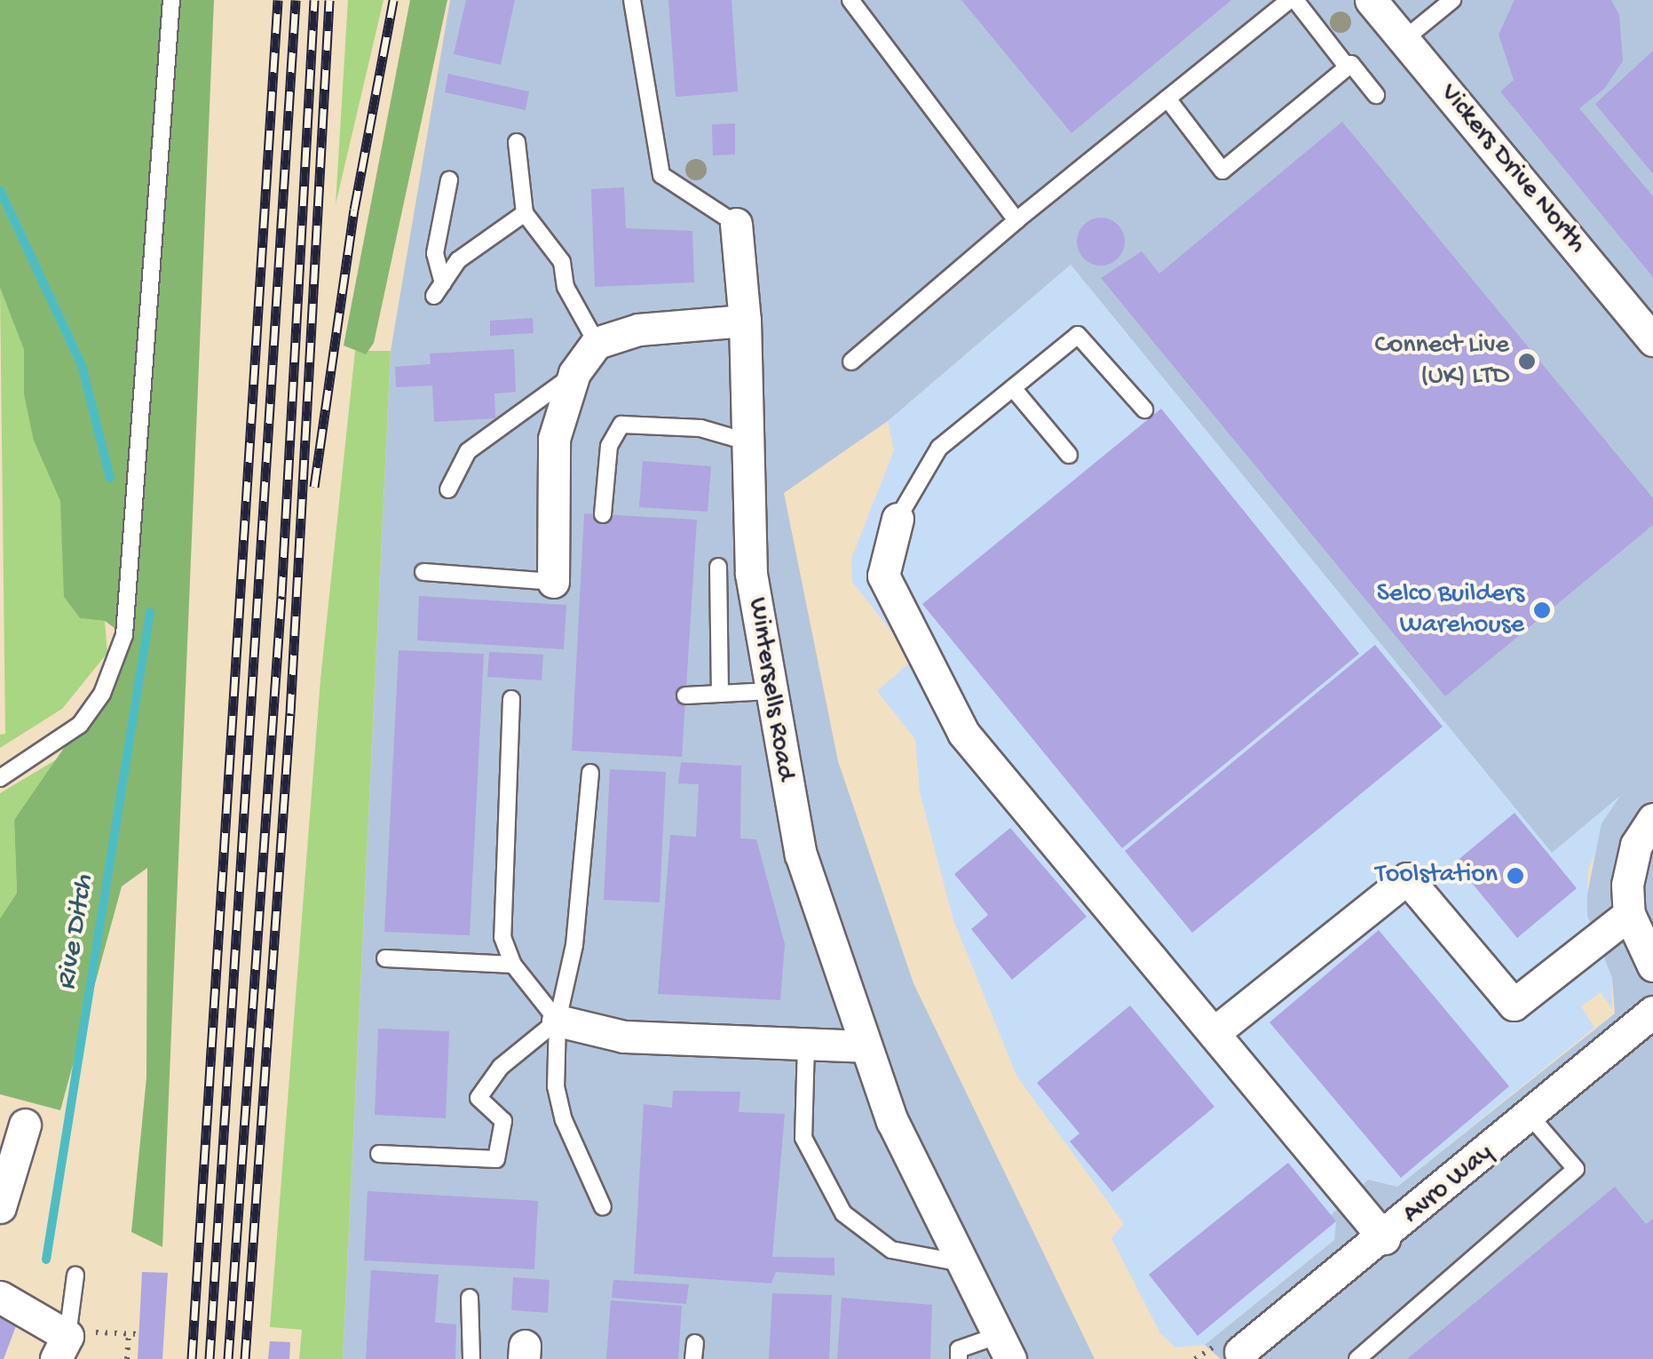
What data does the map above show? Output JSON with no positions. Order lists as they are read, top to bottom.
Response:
{
  "streets": {
    "street": ["Vickers Drive North", "Wintersells Road", "Avro Way"]
  },
  "water": ["Rive Ditch"],
  "places": ["Connect Live (UK) LTD", "Selco Builders Warehouse", "Toolstation"]
}
